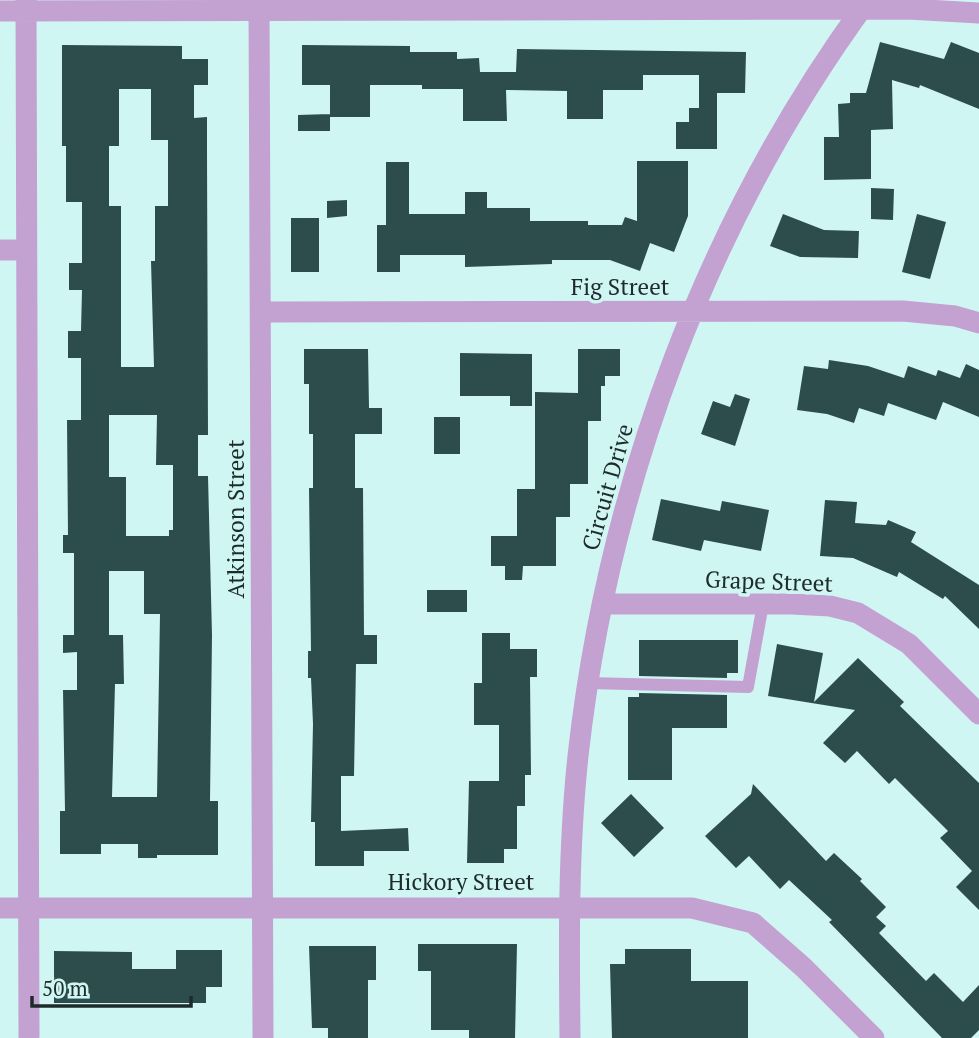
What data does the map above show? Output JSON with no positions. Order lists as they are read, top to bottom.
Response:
{
  "streets": {
    "street": [
      "Fig Street",
      "Circuit Drive",
      "Atkinson Street",
      "Grape Street",
      "Hickory Street"
    ]
  },
  "crossings": [
    ["Fig Street", "Circuit Drive"],
    ["Fig Street", "Atkinson Street"],
    ["Circuit Drive", "Grape Street"],
    ["Circuit Drive", "Hickory Street"],
    ["Atkinson Street", "Hickory Street"]
  ],
  "scale_bar": "50 m"
}
